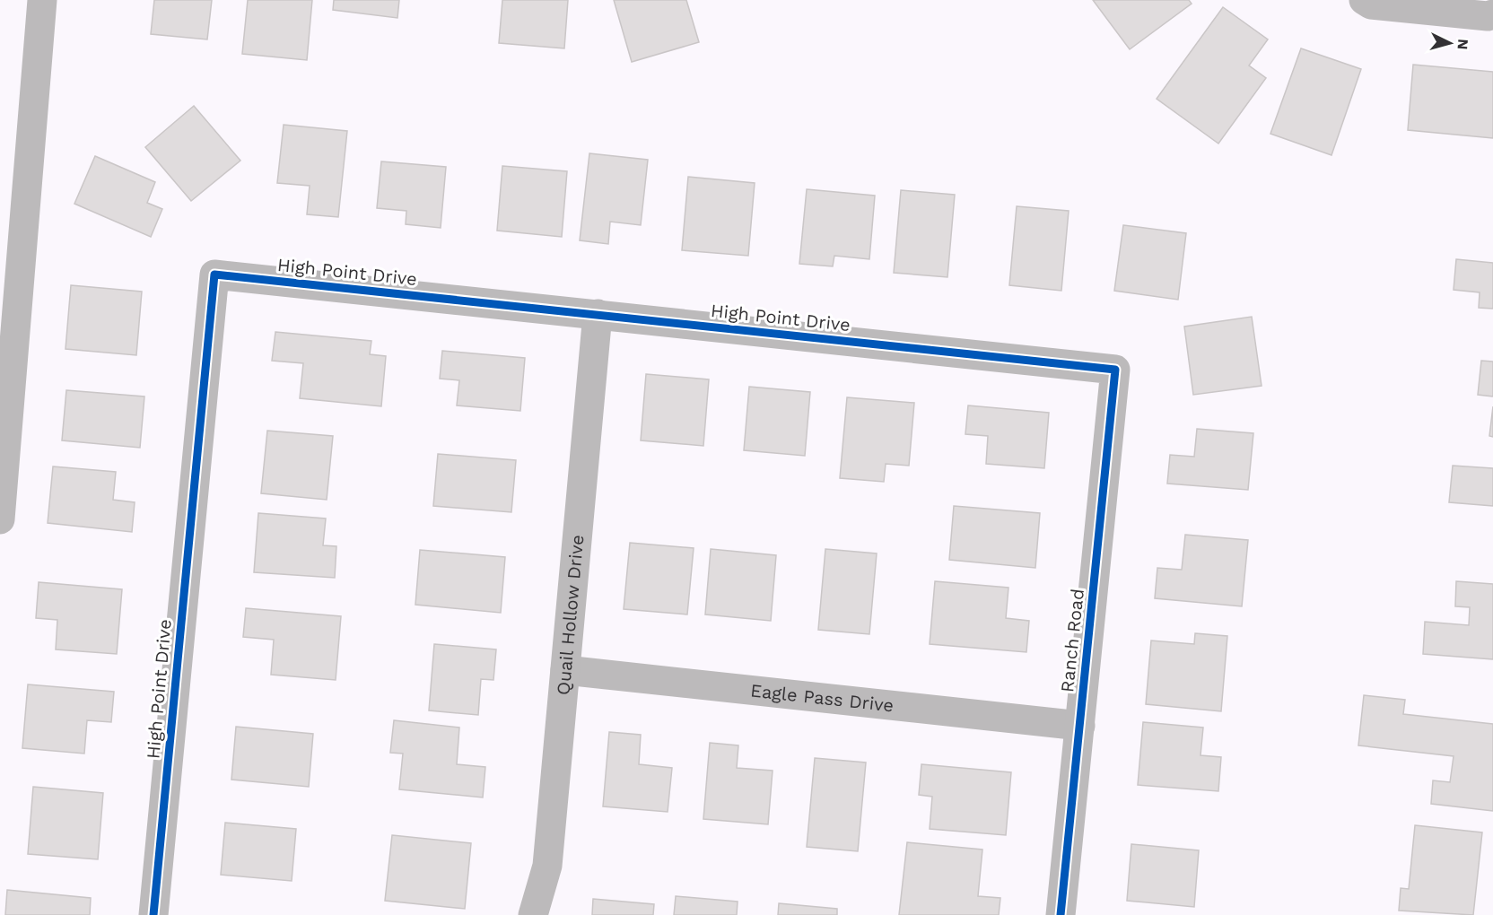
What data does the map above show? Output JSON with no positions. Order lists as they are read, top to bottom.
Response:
{
  "streets": {
    "street": [
      "High Point Drive",
      "Quail Hollow Drive",
      "Ranch Road",
      "Eagle Pass Drive"
    ]
  },
  "crossings": [
    ["High Point Drive", "Quail Hollow Drive"],
    ["High Point Drive", "Ranch Road"],
    ["Quail Hollow Drive", "Eagle Pass Drive"],
    ["Ranch Road", "Eagle Pass Drive"]
  ],
  "north": "right"
}
